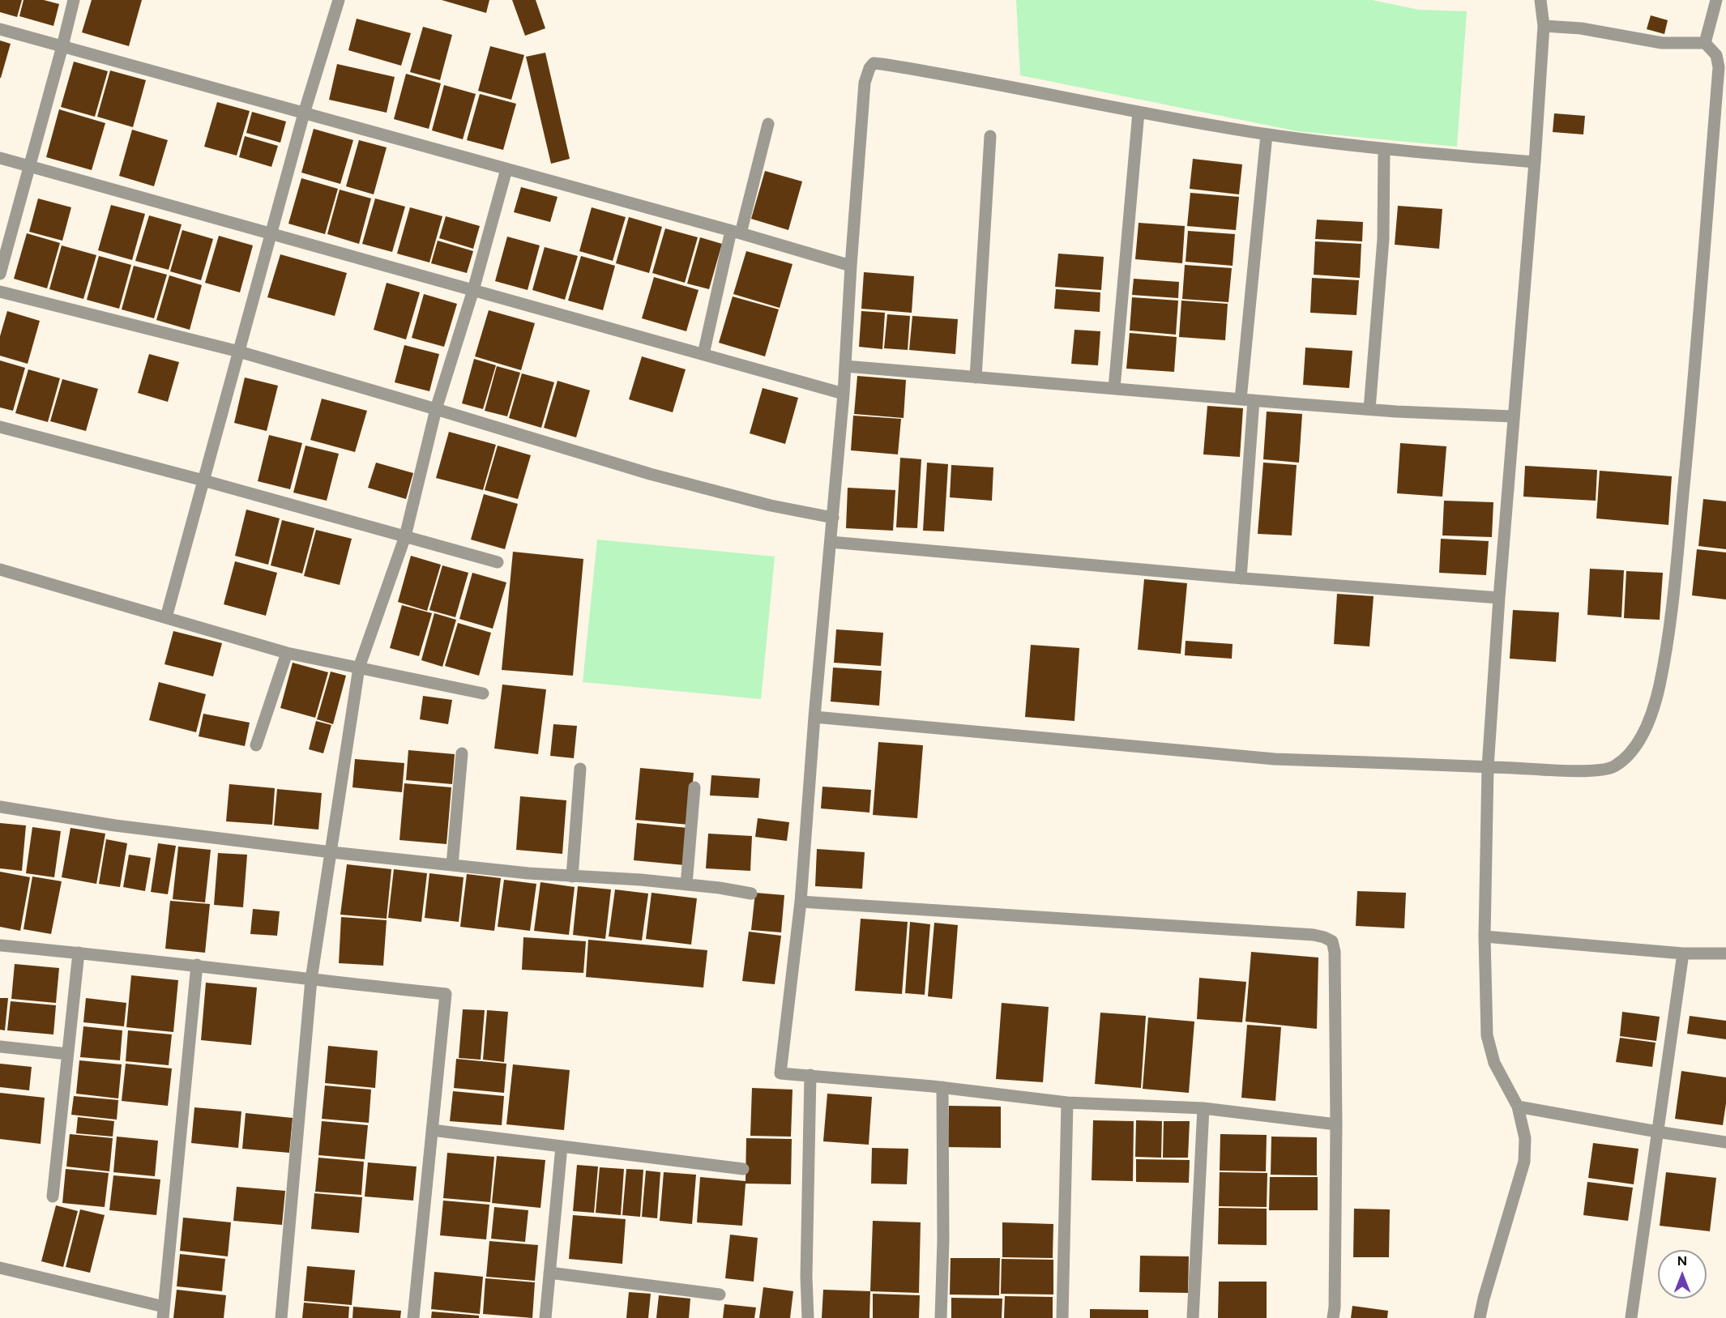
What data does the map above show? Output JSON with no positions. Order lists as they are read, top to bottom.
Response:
{
  "north": "top"
}
